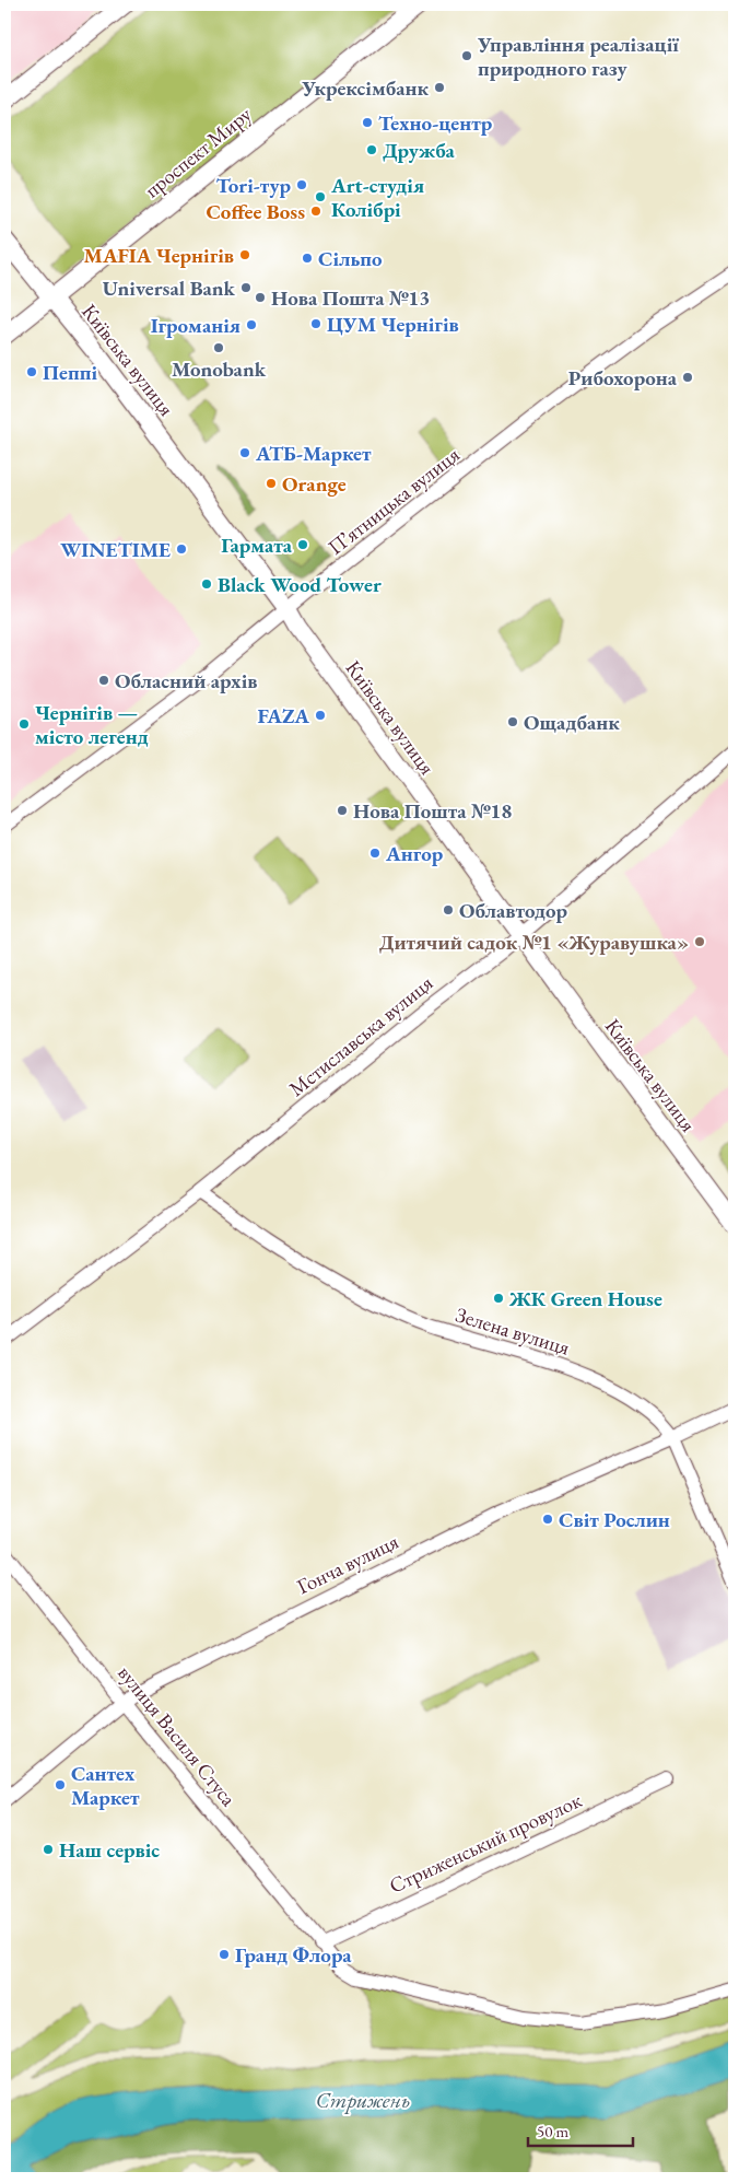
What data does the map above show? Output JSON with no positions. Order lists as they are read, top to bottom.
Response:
{
  "streets": {
    "main road": ["проспект Миру", "Київська вулиця"],
    "street": [
      "Пʼятницька вулиця",
      "Мстиславська вулиця",
      "Зелена вулиця",
      "Гонча вулиця",
      "вулиця Василя Стуса",
      "Стриженський провулок"
    ]
  },
  "crossings": [
    ["проспект Миру", "Київська вулиця"],
    ["Київська вулиця", "Пʼятницька вулиця"],
    ["Київська вулиця", "Мстиславська вулиця"],
    ["Мстиславська вулиця", "Зелена вулиця"],
    ["Зелена вулиця", "Гонча вулиця"],
    ["Гонча вулиця", "вулиця Василя Стуса"],
    ["вулиця Василя Стуса", "Стриженський провулок"]
  ],
  "water": ["Стрижень"],
  "places": [
    "Управління реалізації природного газу",
    "Укрексімбанк",
    "Техно-центр",
    "Дружба",
    "Tori-тур",
    "Art-студія Колібрі",
    "Coffee Boss",
    "MAFIA Чернігів",
    "Сільпо",
    "Universal Bank",
    "Нова Пошта №13",
    "ЦУМ Чернігів",
    "Ігроманія",
    "Monobank",
    "Пеппі",
    "Рибохорона",
    "АТБ-Маркет",
    "Orange",
    "Гармата",
    "WINETIME",
    "Black Wood Tower",
    "Обласний архів",
    "FAZA",
    "Ощадбанк",
    "Чернігів — місто легенд",
    "Нова Пошта №18",
    "Ангор",
    "Облавтодор",
    "Дитячий садок №1 «Журавушка»",
    "ЖК Green House",
    "Свiт Рослин",
    "Сантех Маркет",
    "Наш сервіс",
    "Гранд Флора"
  ],
  "scale_bar": "50 m"
}
